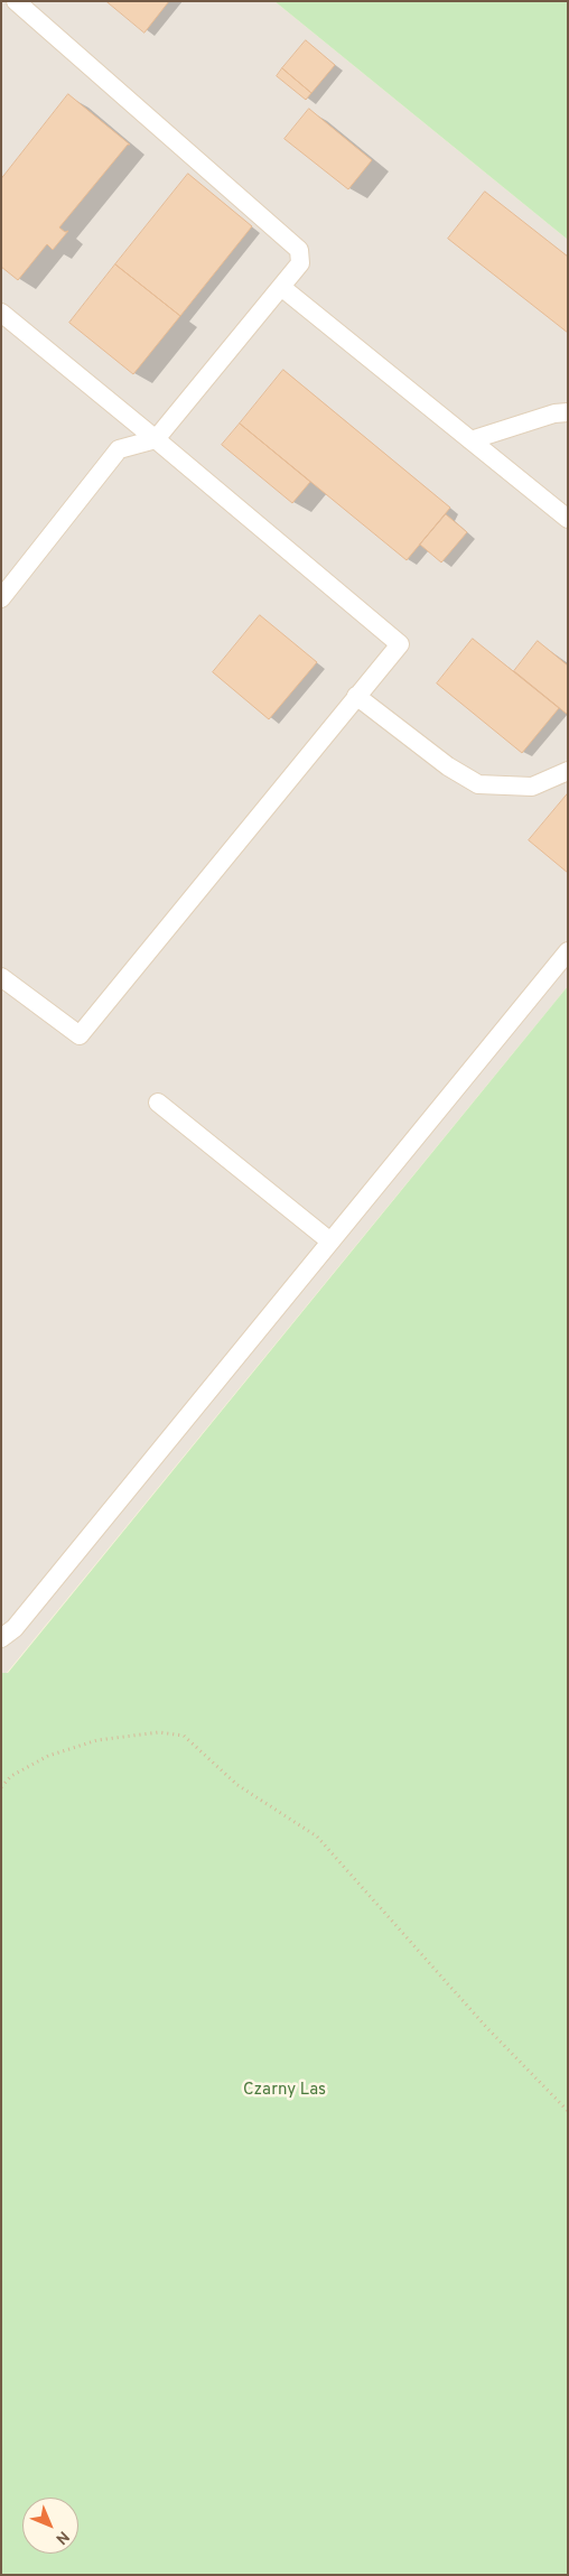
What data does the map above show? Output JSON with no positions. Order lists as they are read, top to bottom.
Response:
{
  "parks": ["Czarny Las"],
  "north": "bottom right"
}
